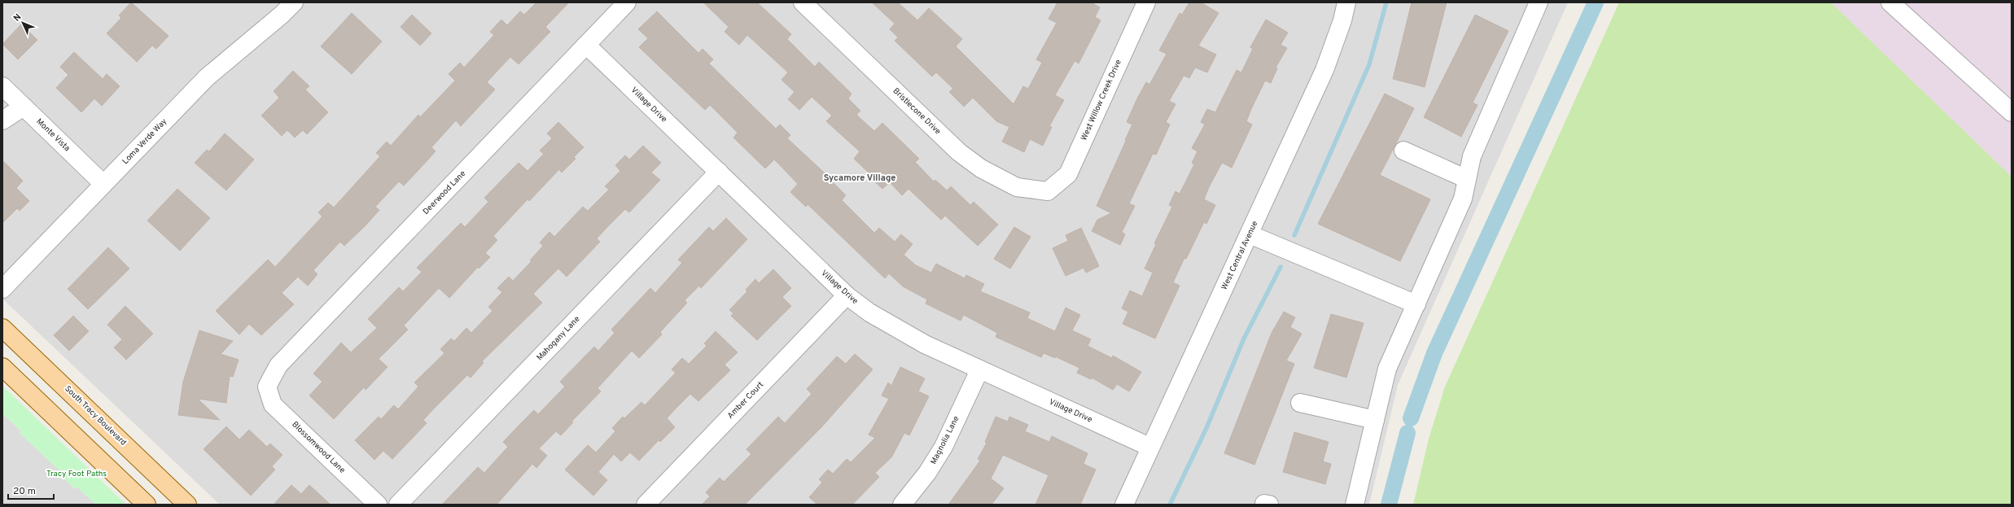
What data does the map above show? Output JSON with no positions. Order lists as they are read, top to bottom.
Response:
{
  "streets": {
    "main road": ["South Tracy Boulevard"],
    "street": [
      "West Willow Creek Drive",
      "Village Drive",
      "Bristlecone Drive",
      "Monte Vista",
      "Loma Verde Way",
      "Deerwood Lane",
      "West Central Avenue",
      "Mahogany Lane",
      "Amber Court",
      "Magnolia Lane",
      "Blossomwood Lane"
    ]
  },
  "crossings": [
    ["West Willow Creek Drive", "Bristlecone Drive"],
    ["Village Drive", "Deerwood Lane"],
    ["Village Drive", "West Central Avenue"],
    ["Village Drive", "Mahogany Lane"],
    ["Village Drive", "Amber Court"],
    ["Village Drive", "Magnolia Lane"],
    ["Monte Vista", "Loma Verde Way"],
    ["Deerwood Lane", "Blossomwood Lane"]
  ],
  "districts": ["Sycamore Village"],
  "parks": ["Tracy Foot Paths"],
  "scale_bar": "20 m",
  "north": "top left"
}
